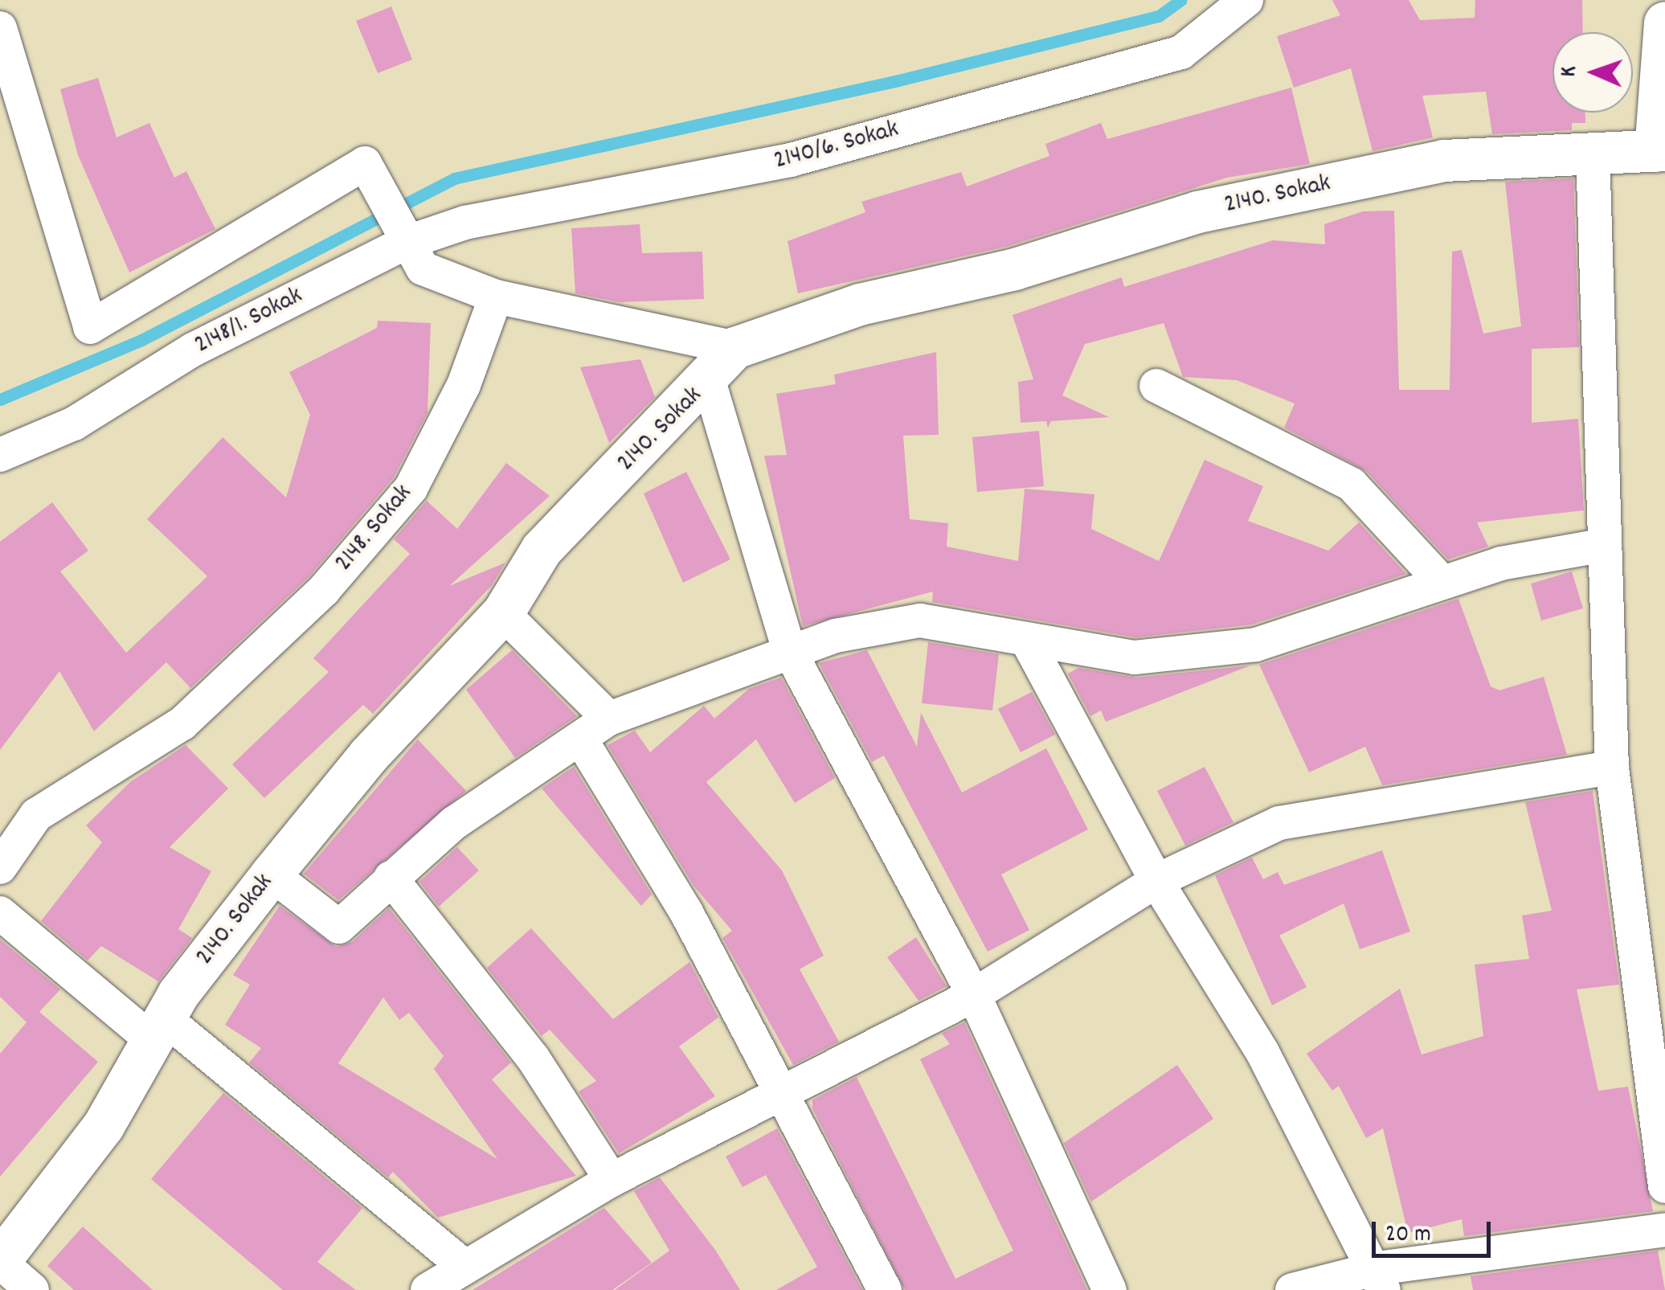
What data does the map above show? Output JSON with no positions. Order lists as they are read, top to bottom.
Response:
{
  "streets": {
    "street": [
      "2140/6. Sokak",
      "2140. Sokak",
      "2148/1. Sokak",
      "2148. Sokak"
    ]
  },
  "crossings": [
    ["2140/6. Sokak", "2148/1. Sokak"]
  ],
  "scale_bar": "20 m",
  "north": "left"
}
